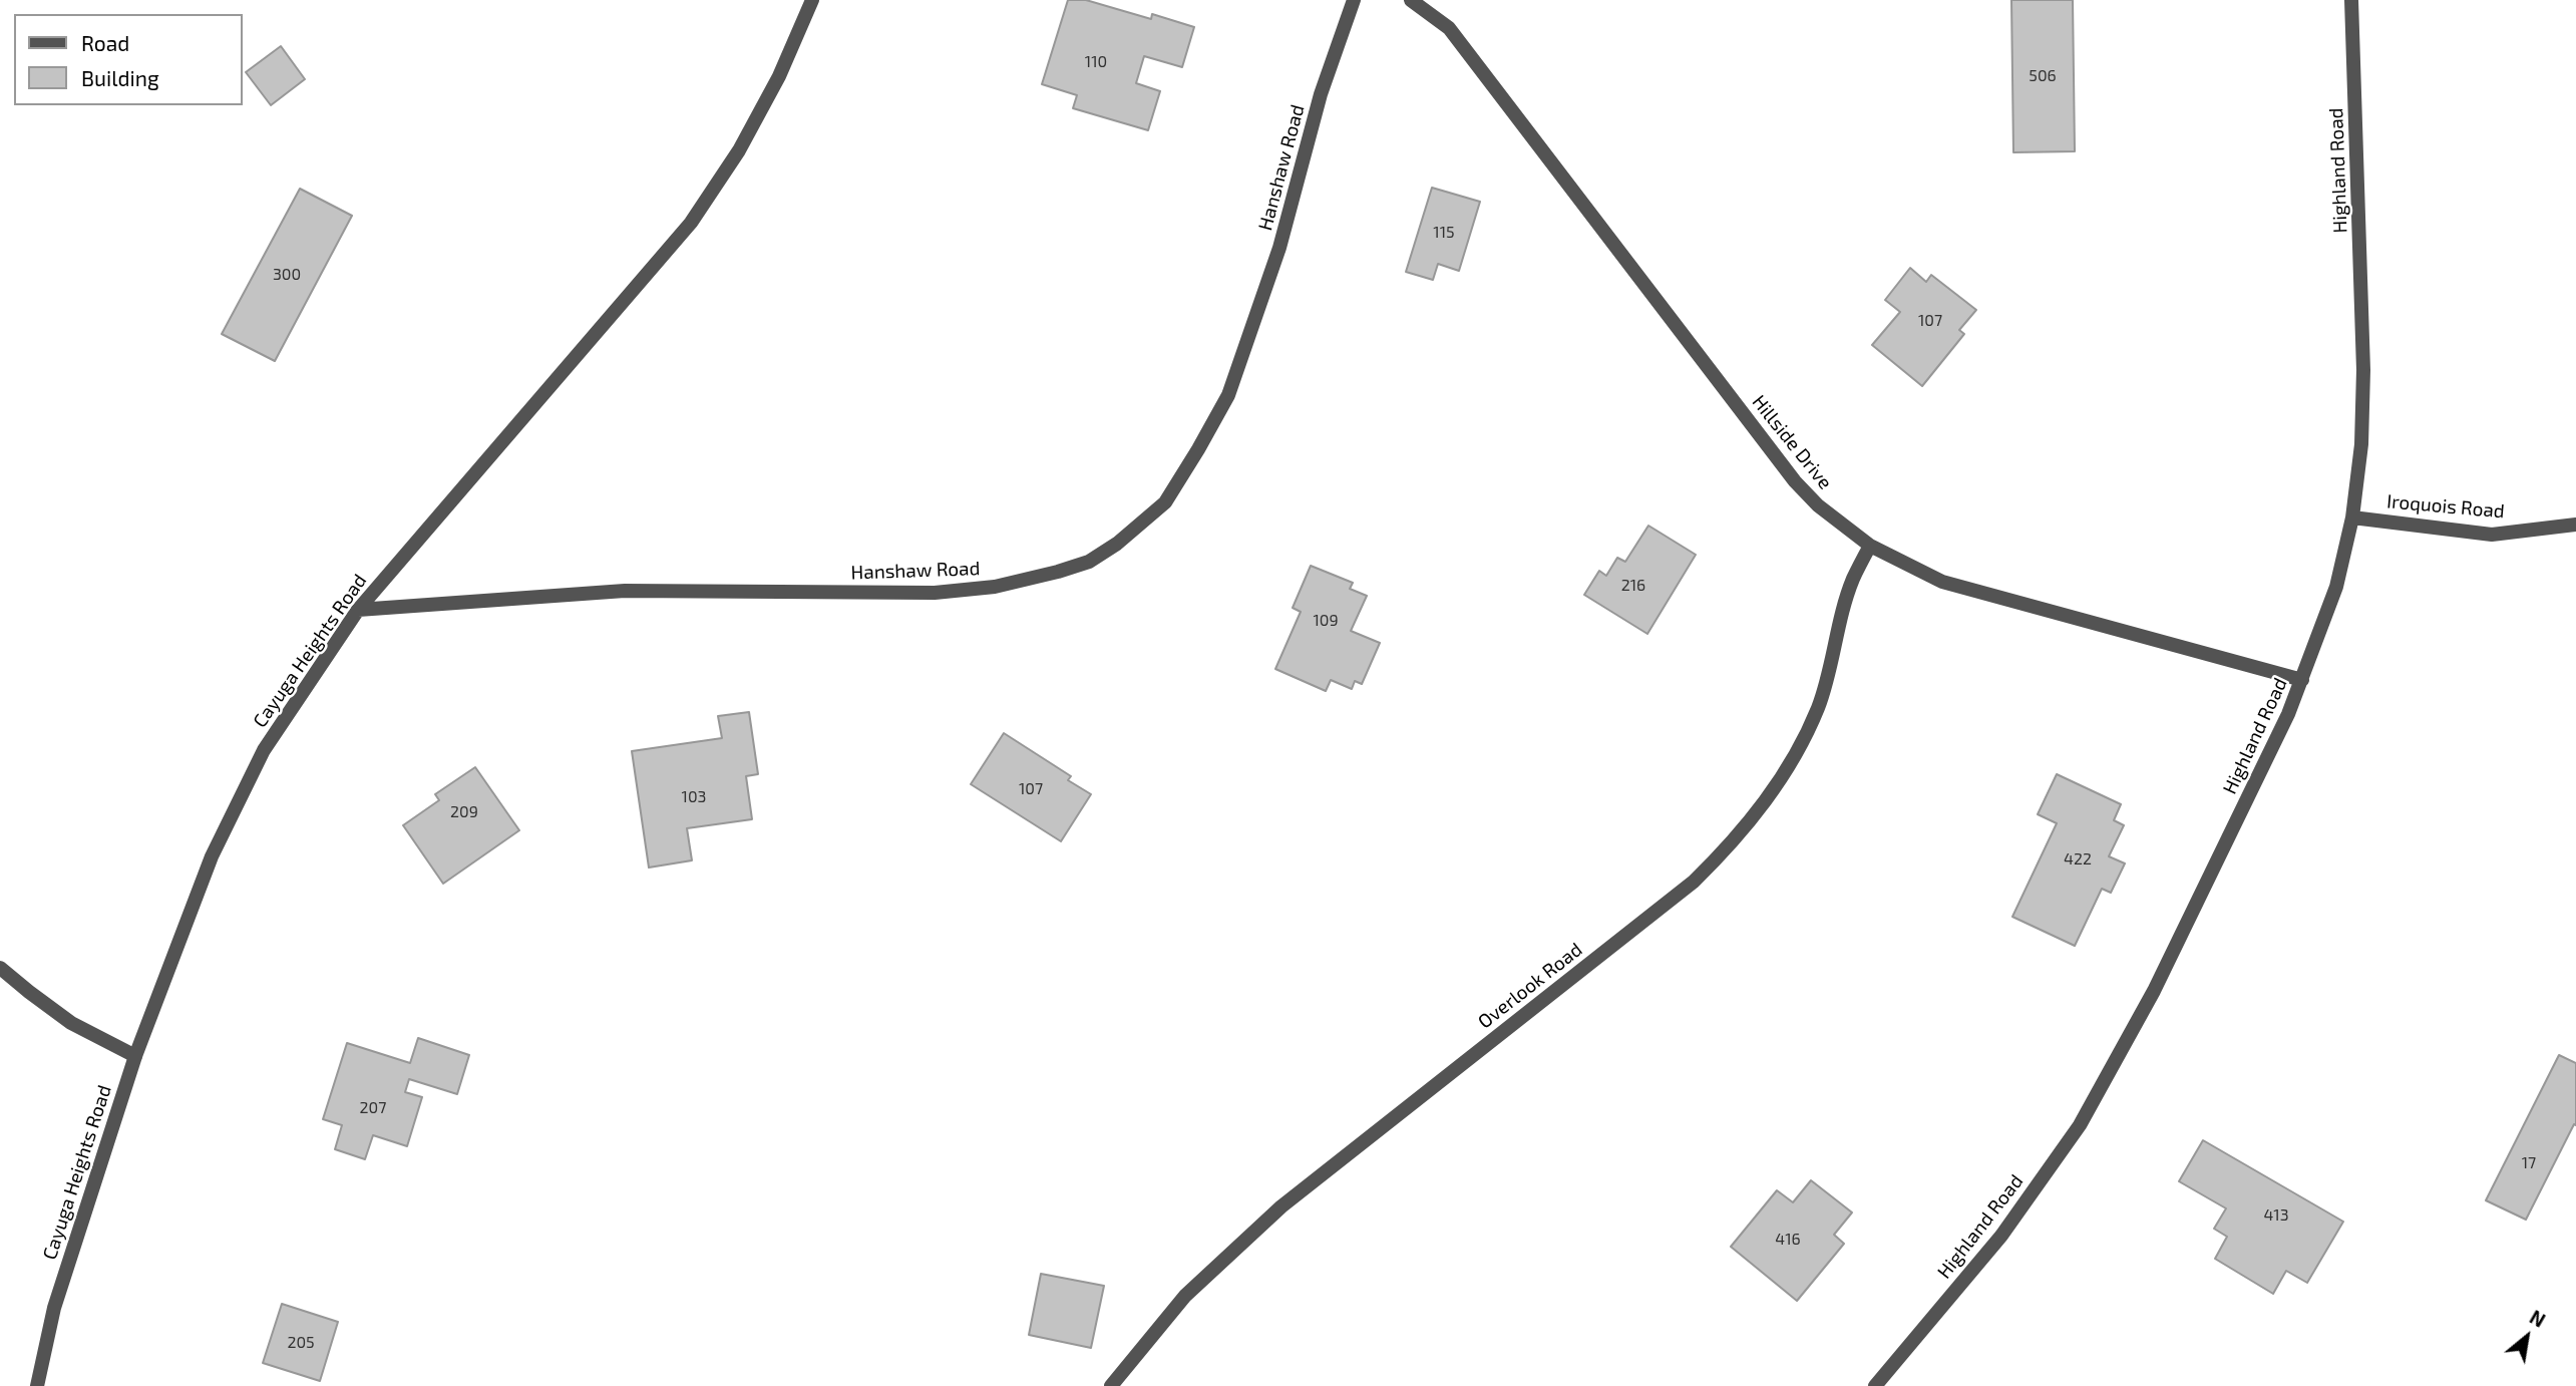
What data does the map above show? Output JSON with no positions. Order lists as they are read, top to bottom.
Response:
{
  "streets": {
    "street": [
      "Hanshaw Road",
      "Highland Road",
      "Hillside Drive",
      "Iroquois Road",
      "Cayuga Heights Road",
      "Overlook Road"
    ]
  },
  "crossings": [
    ["Hanshaw Road", "Cayuga Heights Road"],
    ["Highland Road", "Hillside Drive"],
    ["Highland Road", "Iroquois Road"],
    ["Hillside Drive", "Overlook Road"]
  ],
  "house_numbers": [
    "110",
    "506",
    "115",
    "300",
    "107",
    "216",
    "109",
    "107",
    "103",
    "209",
    "422",
    "207",
    "17",
    "413",
    "416",
    "205"
  ],
  "legend": ["Road", "Building"],
  "north": "top right"
}
